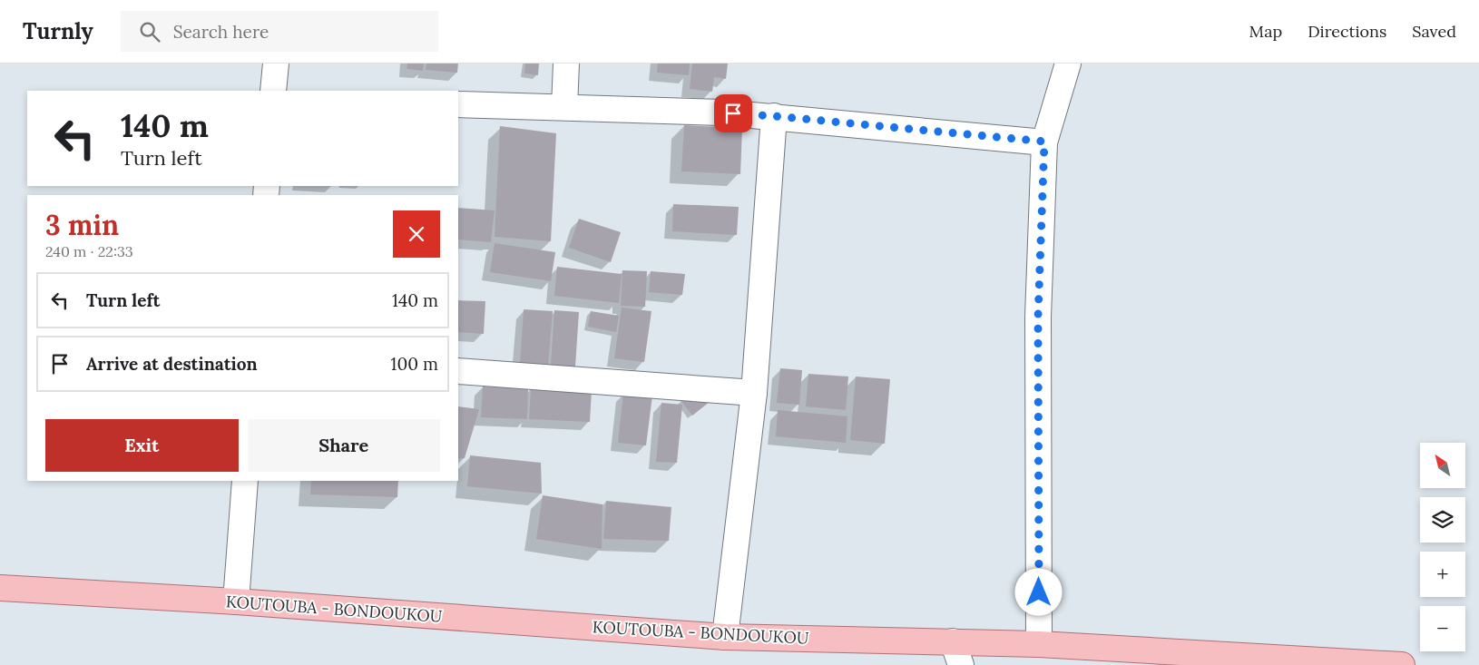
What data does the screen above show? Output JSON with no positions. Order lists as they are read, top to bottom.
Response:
{
  "streets": {
    "main road": ["KOUTOUBA - BONDOUKOU"]
  },
  "north": "top left",
  "page": {
    "header": "Turnly",
    "search": "Search here",
    "nav": ["Map", "Directions", "Saved"],
    "turn": ["140 m", "Turn left"],
    "heading": ["3 min", "240 m · 22:33"],
    "list": [
      {
        "name": "Turn left",
        "value": "140 m"
      },
      {
        "name": "Arrive at destination",
        "value": "100 m"
      }
    ],
    "buttons": ["Exit", "Share"],
    "map_buttons": ["+", "−"]
  }
}
